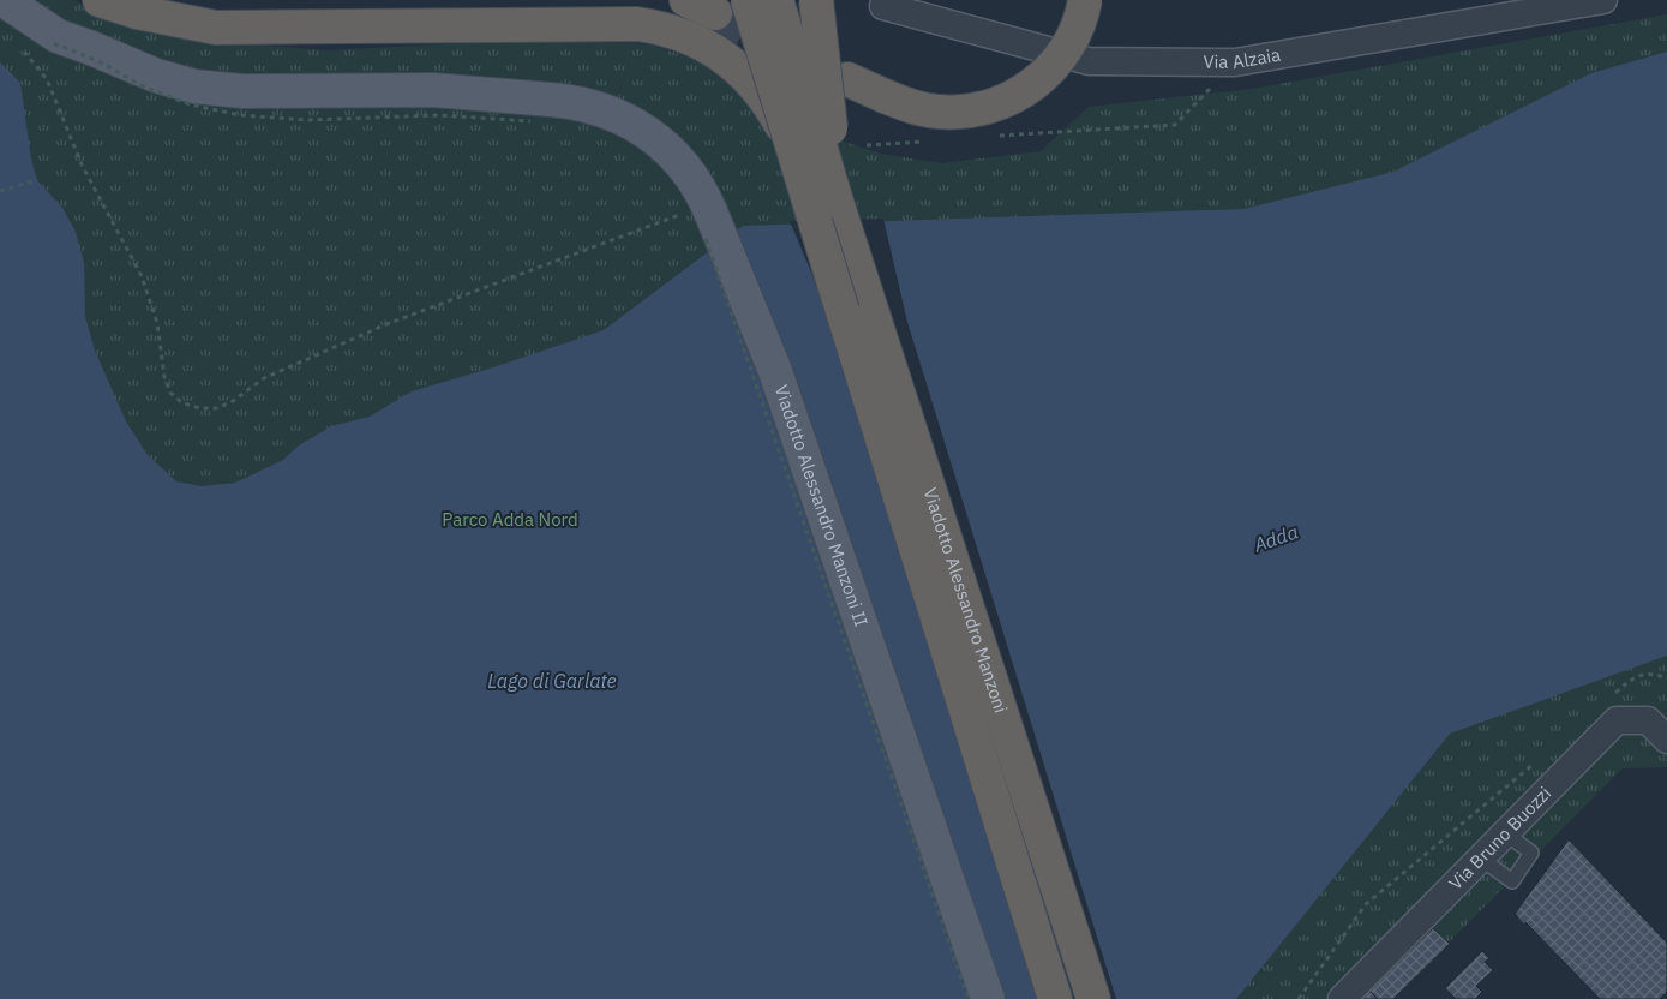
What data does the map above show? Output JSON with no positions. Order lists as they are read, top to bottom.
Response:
{
  "streets": {
    "highway": ["Viadotto Alessandro Manzoni"],
    "main road": ["Viadotto Alessandro Manzoni II"],
    "street": ["Via Alzaia", "Via Bruno Buozzi"]
  },
  "water": ["Adda", "Lago di Garlate"],
  "parks": ["Parco Adda Nord"]
}
